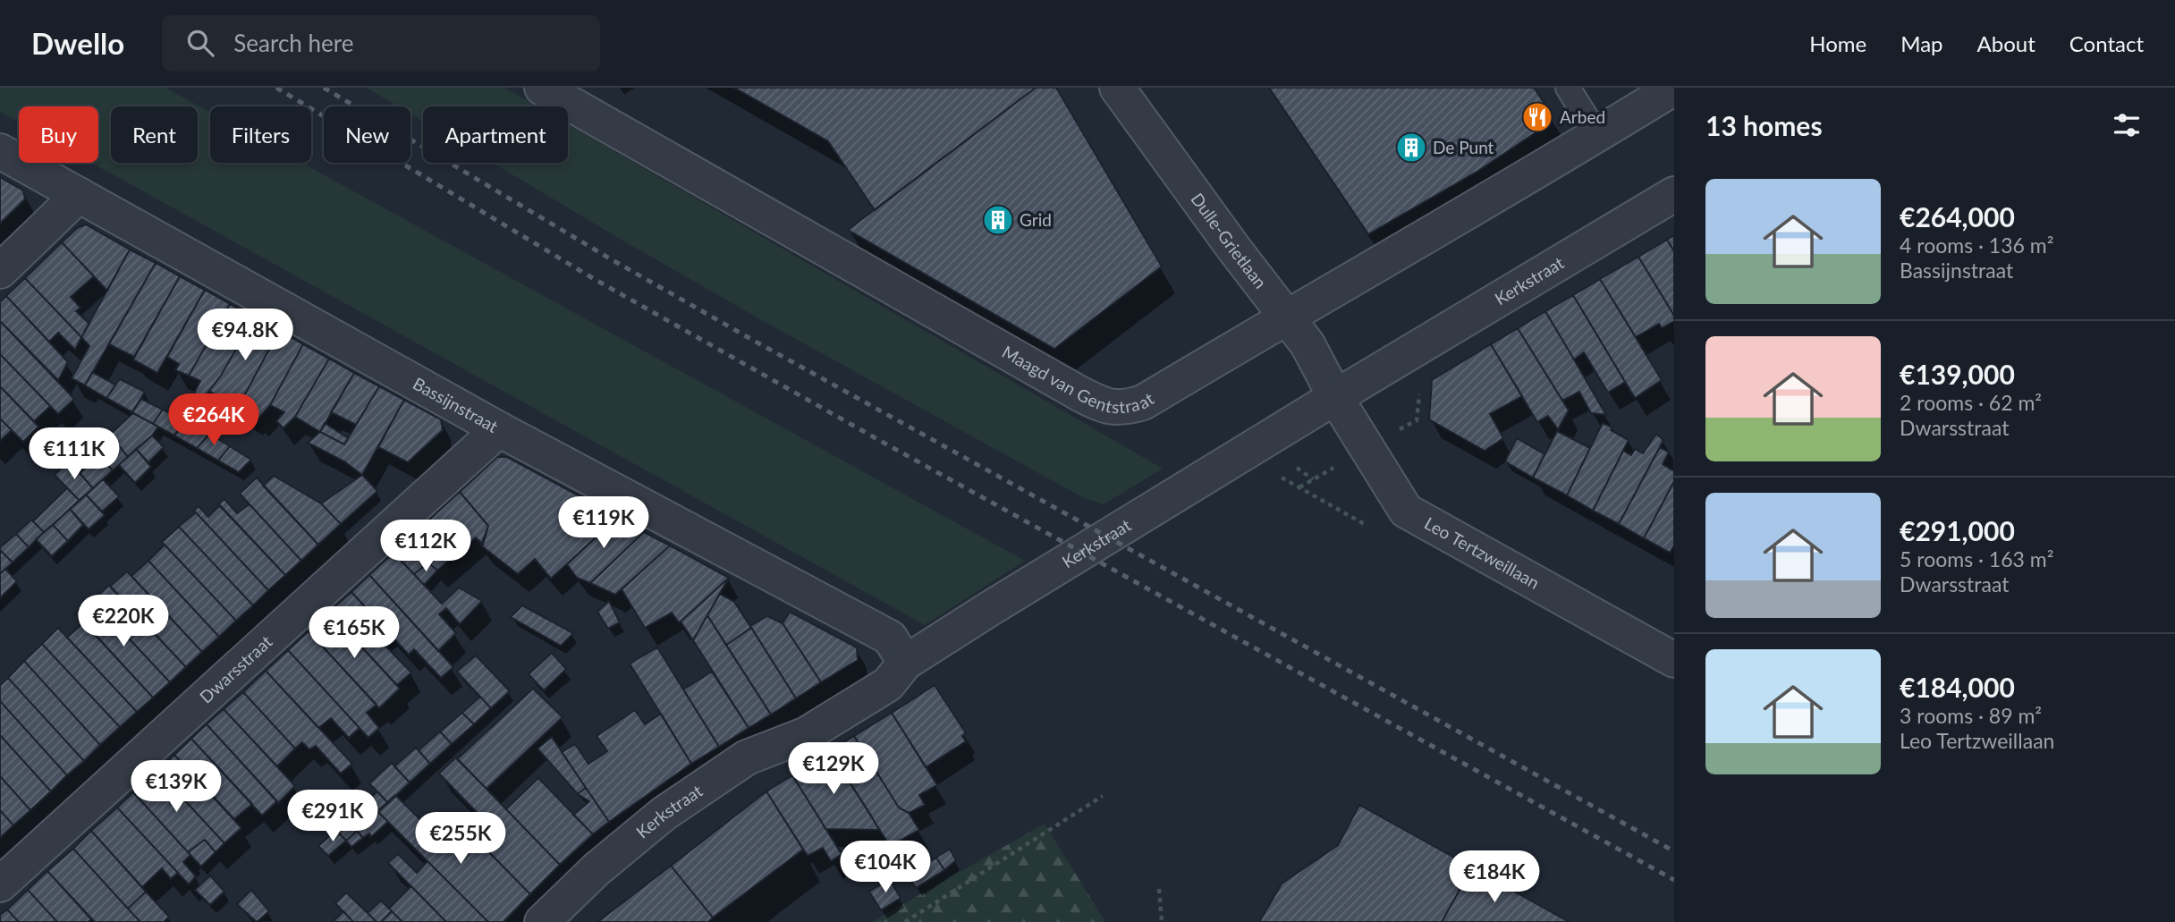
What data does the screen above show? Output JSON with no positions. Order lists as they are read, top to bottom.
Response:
{
  "streets": {
    "street": [
      "Dulle-Grietlaan",
      "Kerkstraat",
      "Maagd van Gentstraat",
      "Bassijnstraat",
      "Leo Tertzweillaan",
      "Dwarsstraat"
    ]
  },
  "crossings": [
    ["Dulle-Grietlaan", "Kerkstraat"],
    ["Dulle-Grietlaan", "Maagd van Gentstraat"],
    ["Dulle-Grietlaan", "Leo Tertzweillaan"],
    ["Kerkstraat", "Bassijnstraat"],
    ["Kerkstraat", "Leo Tertzweillaan"],
    ["Bassijnstraat", "Dwarsstraat"]
  ],
  "places": {
    "restaurant": ["Arbed"],
    "building": ["De Punt", "Grid"]
  },
  "page": {
    "header": "Dwello",
    "search": "Search here",
    "nav": [
      "Home",
      "Map",
      "About",
      "Contact"
    ],
    "heading": "13 homes",
    "chip": [
      "Buy",
      "Rent",
      "Filters",
      "New",
      "Apartment"
    ],
    "list": [
      {
        "name": "€264,000",
        "note": "4 rooms · 136 m² · Bassijnstraat"
      },
      {
        "name": "€139,000",
        "note": "2 rooms · 62 m² · Dwarsstraat"
      },
      {
        "name": "€291,000",
        "note": "5 rooms · 163 m² · Dwarsstraat"
      },
      {
        "name": "€184,000",
        "note": "3 rooms · 89 m² · Leo Tertzweillaan"
      }
    ],
    "price": [
      "€94.8K",
      "€264K",
      "€111K",
      "€119K",
      "€112K",
      "€220K",
      "€165K",
      "€129K",
      "€139K",
      "€291K",
      "€255K",
      "€104K",
      "€184K"
    ]
  }
}
